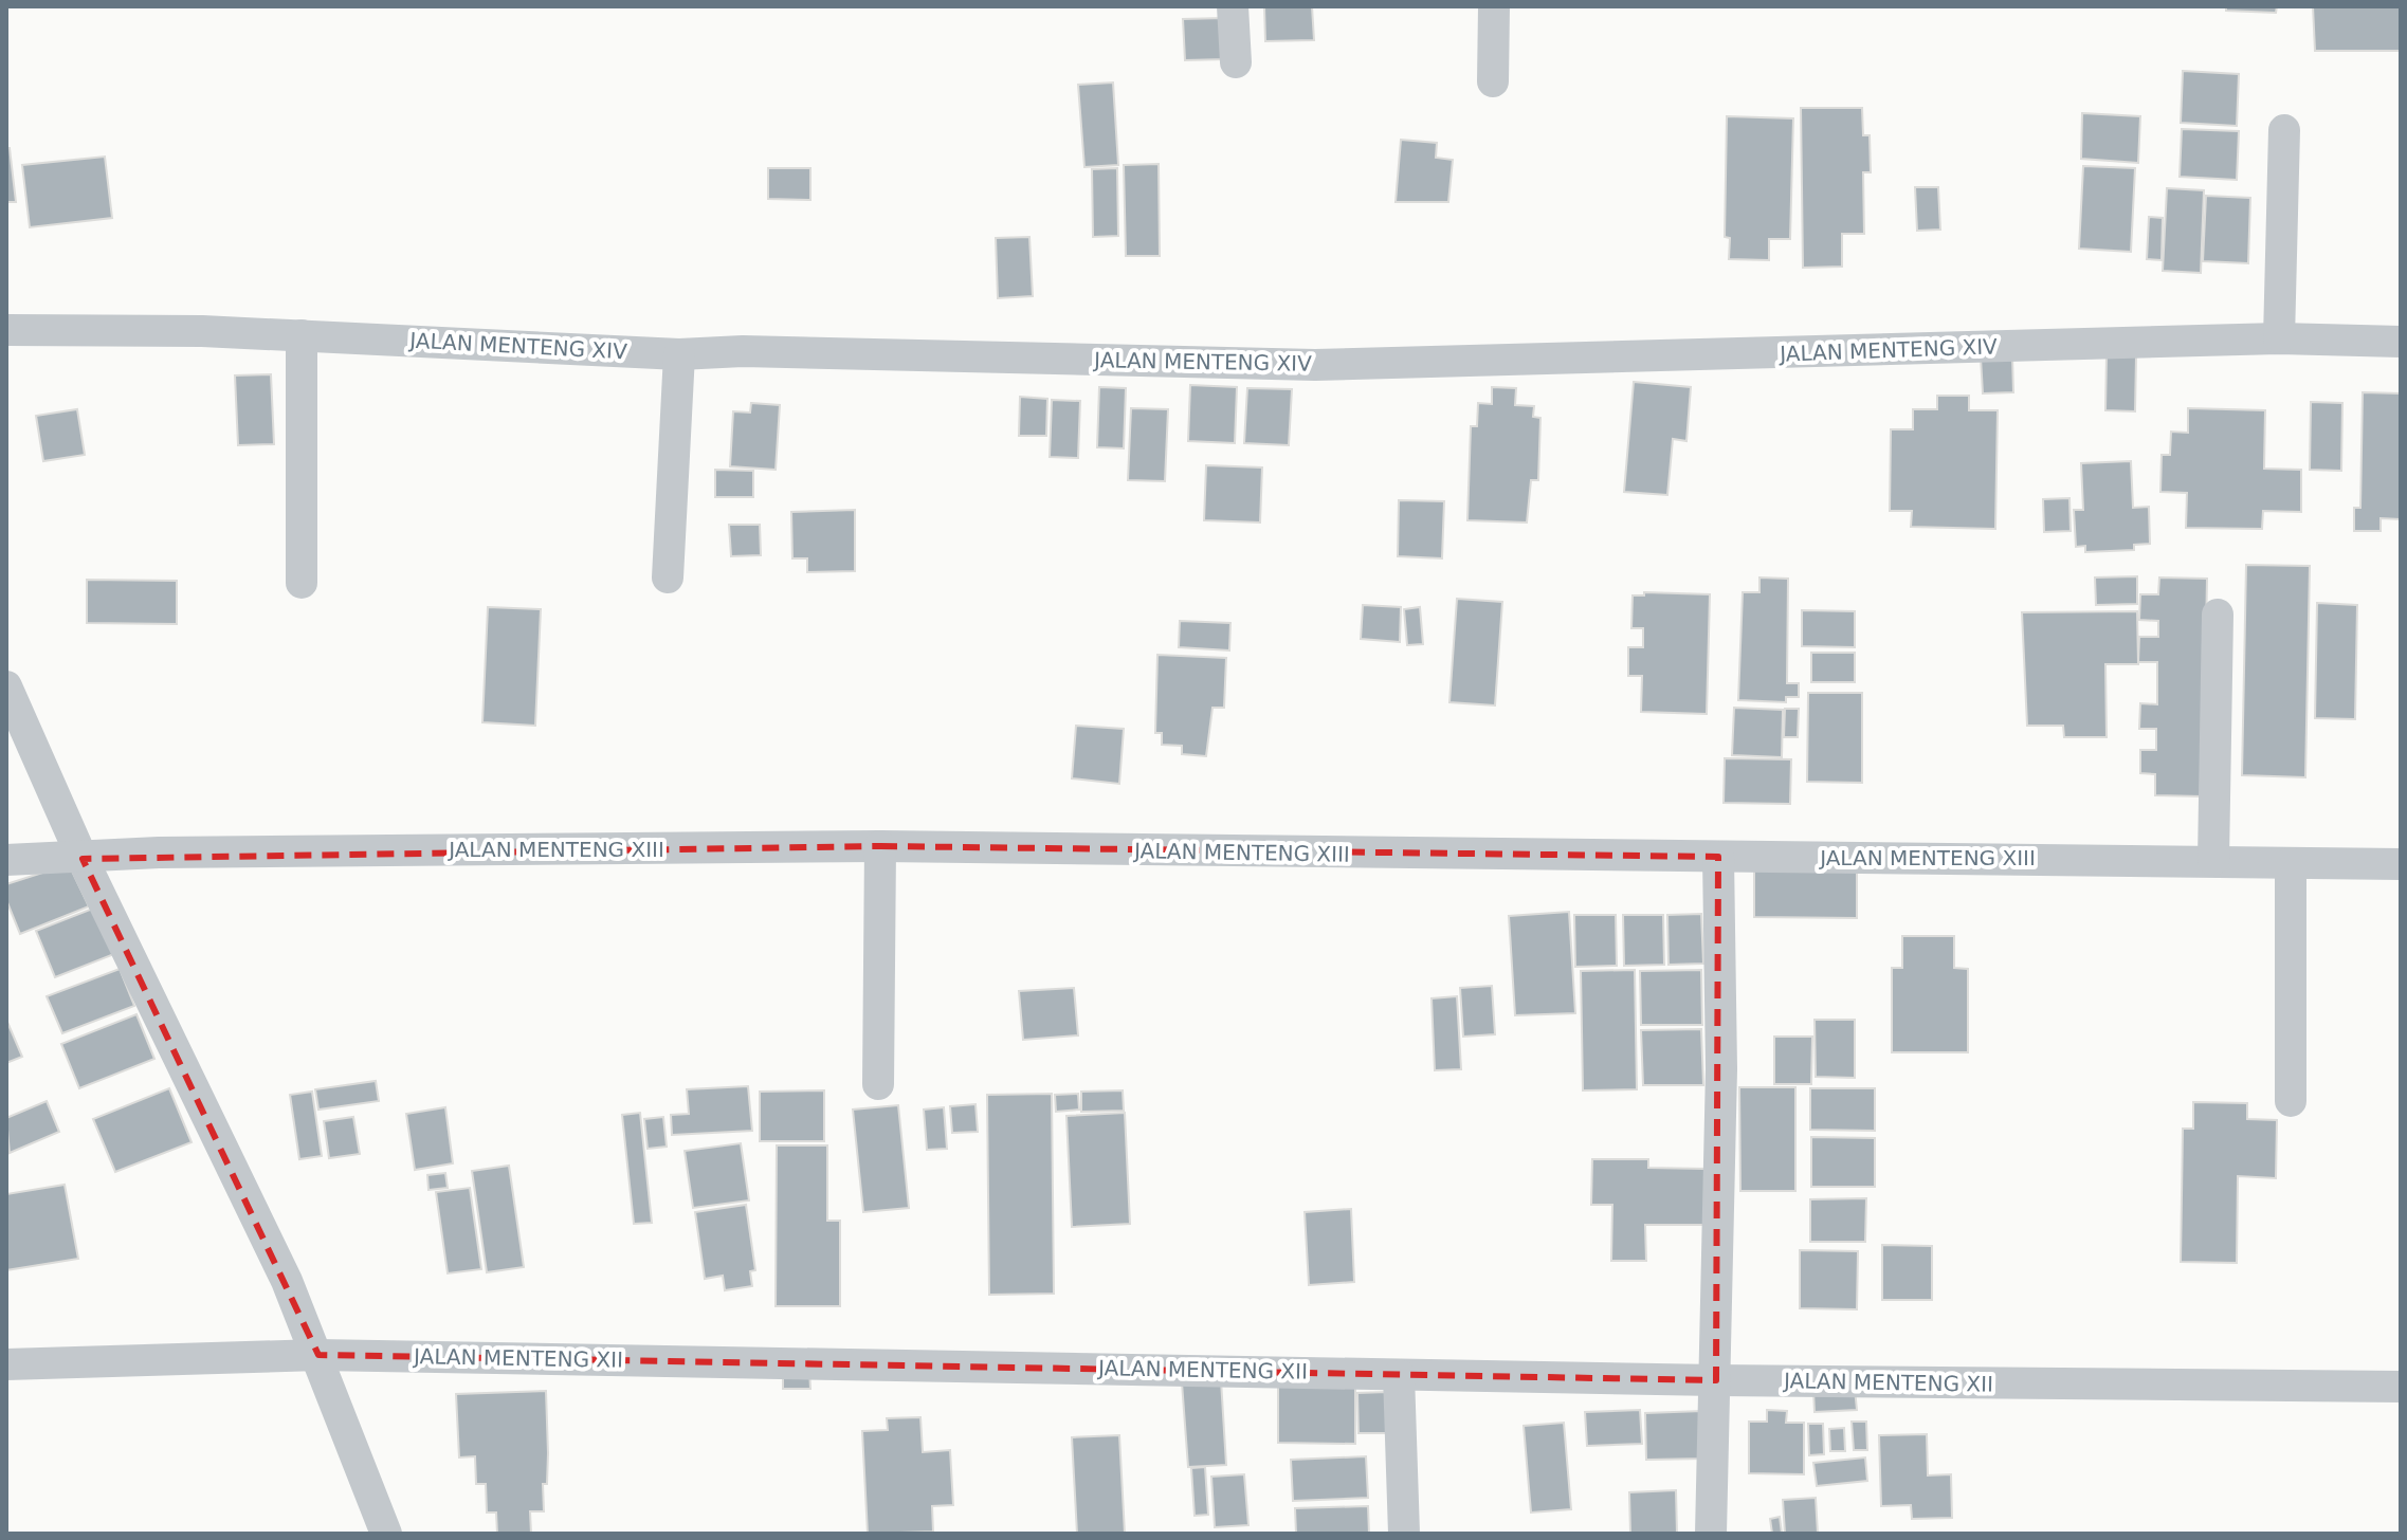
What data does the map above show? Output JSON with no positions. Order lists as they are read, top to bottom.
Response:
{
  "streets": {
    "street": ["JALAN MENTENG XIV", "JALAN MENTENG XIII", "JALAN MENTENG XII"]
  }
}
